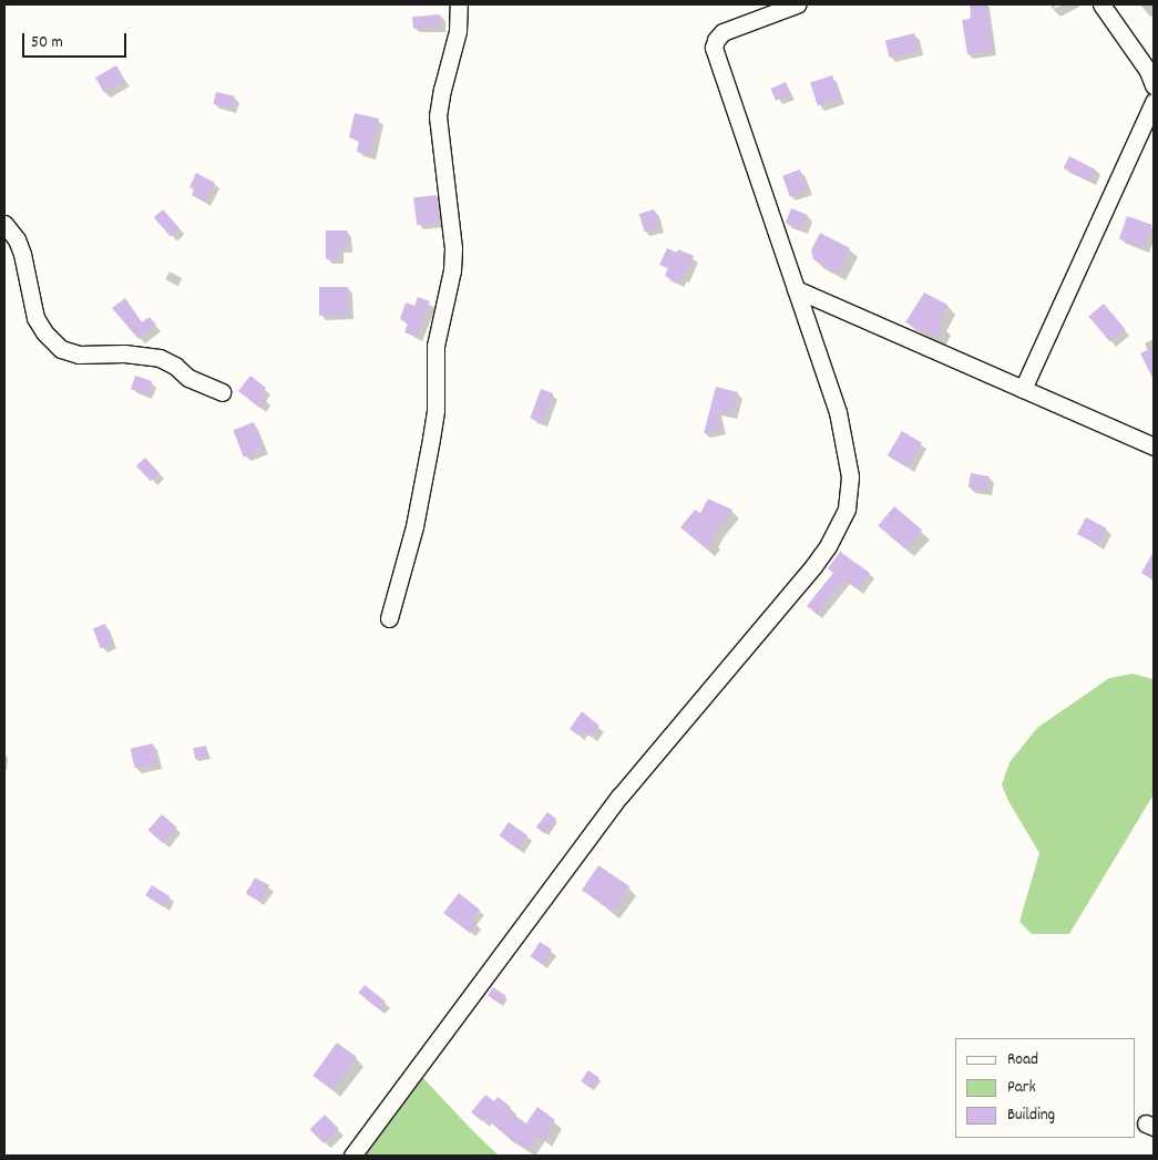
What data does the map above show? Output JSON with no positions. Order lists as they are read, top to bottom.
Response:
{
  "legend": ["Road", "Park", "Building"],
  "scale_bar": "50 m"
}
